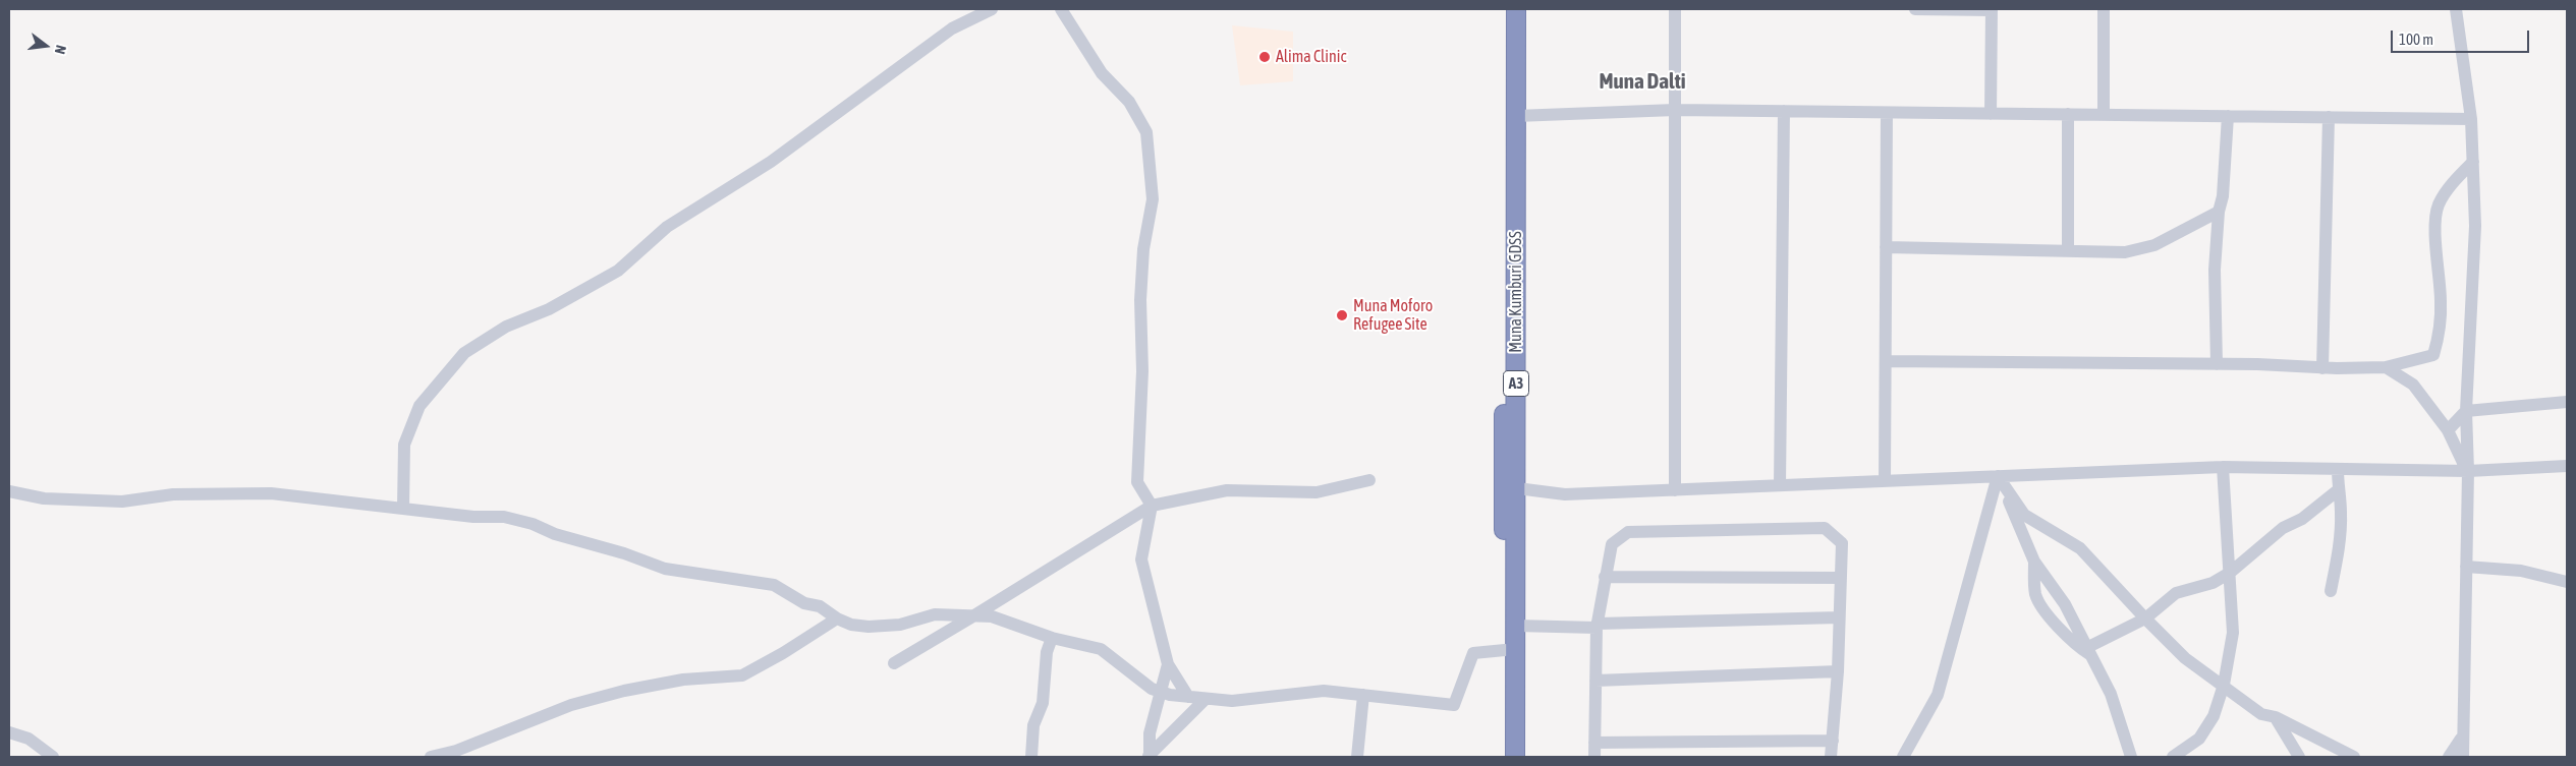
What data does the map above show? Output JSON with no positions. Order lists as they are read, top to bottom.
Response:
{
  "streets": {
    "highway": ["Muna Kumburi GDSS", "A3"]
  },
  "districts": ["Muna Dalti"],
  "places": ["Alima Clinic", "Muna Moforo Refugee Site"],
  "scale_bar": "100 m",
  "north": "right"
}
